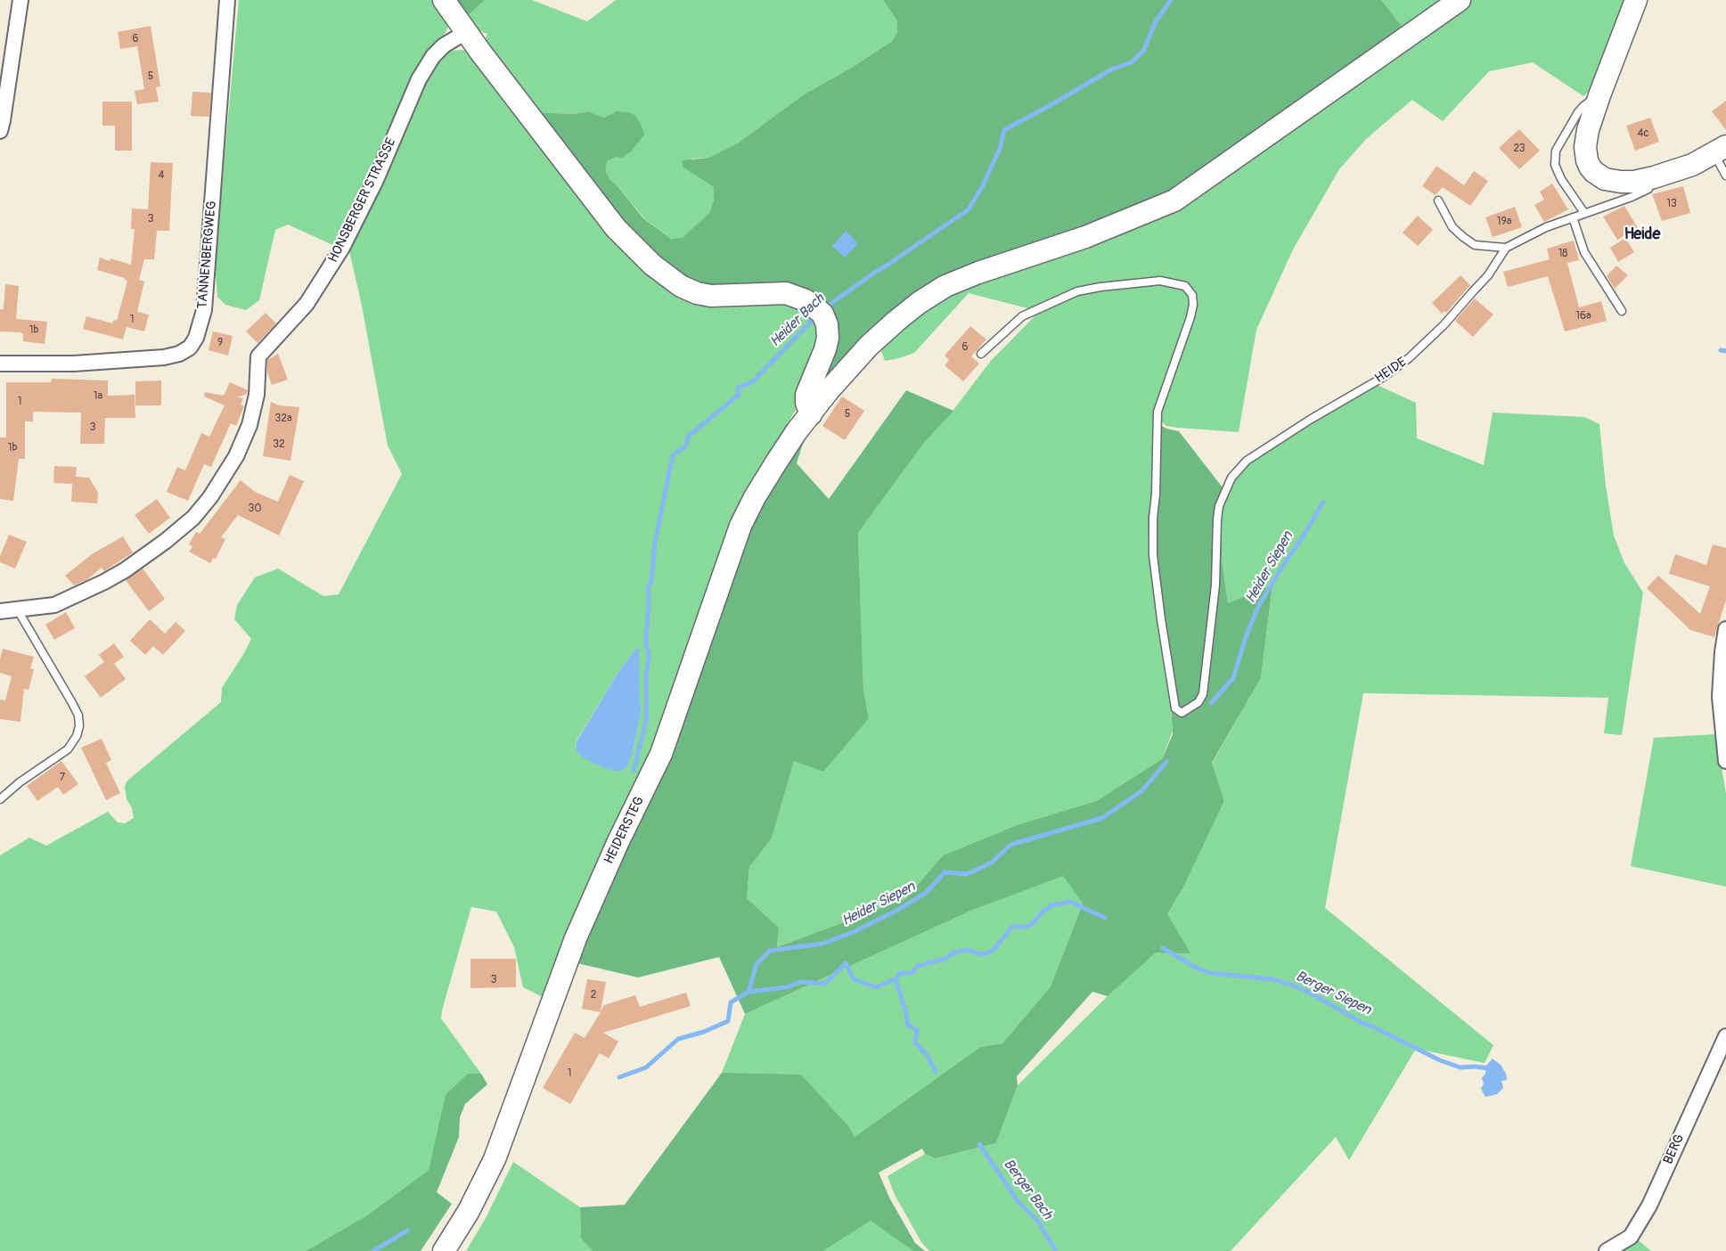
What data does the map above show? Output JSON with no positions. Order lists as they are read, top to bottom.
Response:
{
  "streets": {
    "main road": ["HEIDE", "HEIDERSTEG"],
    "street": ["HONSBERGER STRASSE", "TANNENBERGWEG", "BERG"]
  },
  "districts": ["Heide"],
  "water": [
    "Heider Bach",
    "Heider Siepen",
    "Berger Siepen",
    "Berger Bach"
  ],
  "house_numbers": [
    "6",
    "5",
    "4c",
    "23",
    "4",
    "13",
    "3",
    "19a",
    "18",
    "16a",
    "1",
    "1b",
    "9",
    "6",
    "1a",
    "1",
    "5",
    "32a",
    "3",
    "32",
    "1b",
    "30",
    "7",
    "3",
    "2",
    "1"
  ]
}
